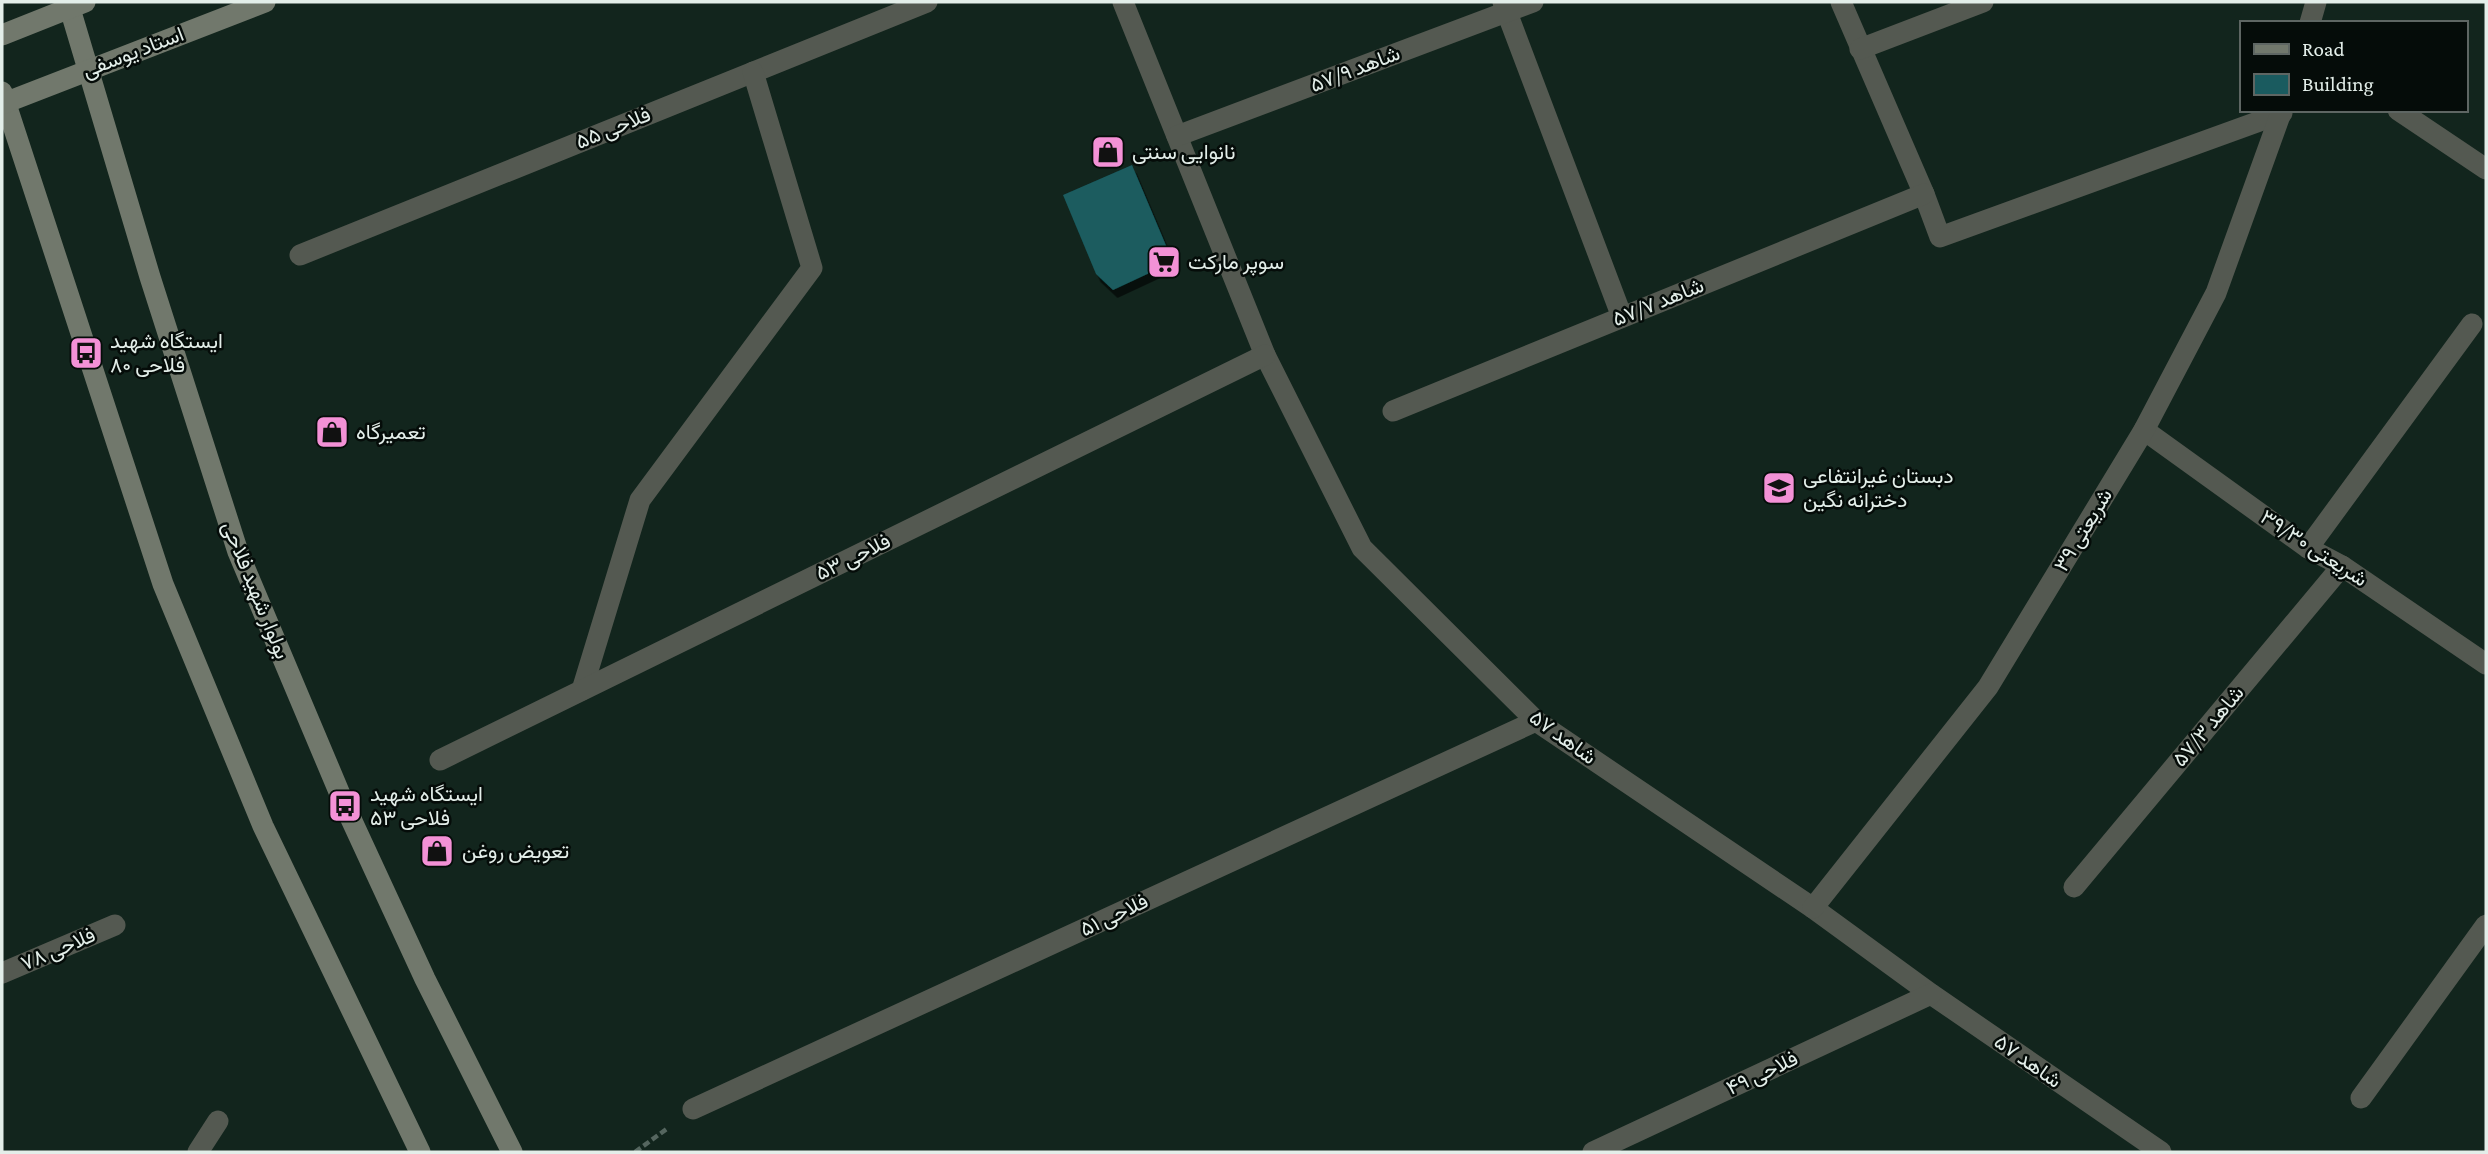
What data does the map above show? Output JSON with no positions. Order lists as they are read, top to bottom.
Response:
{
  "streets": {
    "main road": ["استاد یوسفی", "بولوار شهید فلاحی"],
    "street": [
      "شاهد ۵۷/۹",
      "فلاحی ۵۵",
      "شاهد ۵۷/۷",
      "شریعتی ۳۹",
      "شریعتی ۳۹/۳۰",
      "فلاحی ۵۳",
      "شاهد ۵۷/۳",
      "شاهد ۵۷",
      "فلاحی ۵۱",
      "فلاحی ۷۸",
      "فلاحی ۴۹"
    ]
  },
  "crossings": [
    ["استاد یوسفی", "بولوار شهید فلاحی"],
    ["شاهد ۵۷/۹", "شاهد ۵۷"],
    ["شریعتی ۳۹", "شریعتی ۳۹/۳۰"],
    ["شریعتی ۳۹", "شاهد ۵۷"],
    ["شریعتی ۳۹/۳۰", "شاهد ۵۷/۳"],
    ["فلاحی ۵۳", "شاهد ۵۷"],
    ["شاهد ۵۷", "فلاحی ۵۱"],
    ["شاهد ۵۷", "فلاحی ۴۹"]
  ],
  "places": {
    "shop": ["نانوایی سنتی", "تعمیرگاه", "تعویض روغن"],
    "supermarket": ["سوپر مارکت"],
    "bus stop": ["ایستگاه شهید فلاحی ۸۰", "ایستگاه شهید فلاحی ۵۳"],
    "school or university": ["دبستان غیرانتفاعی دخترانه نگین"]
  },
  "legend": ["Road", "Building"]
}
